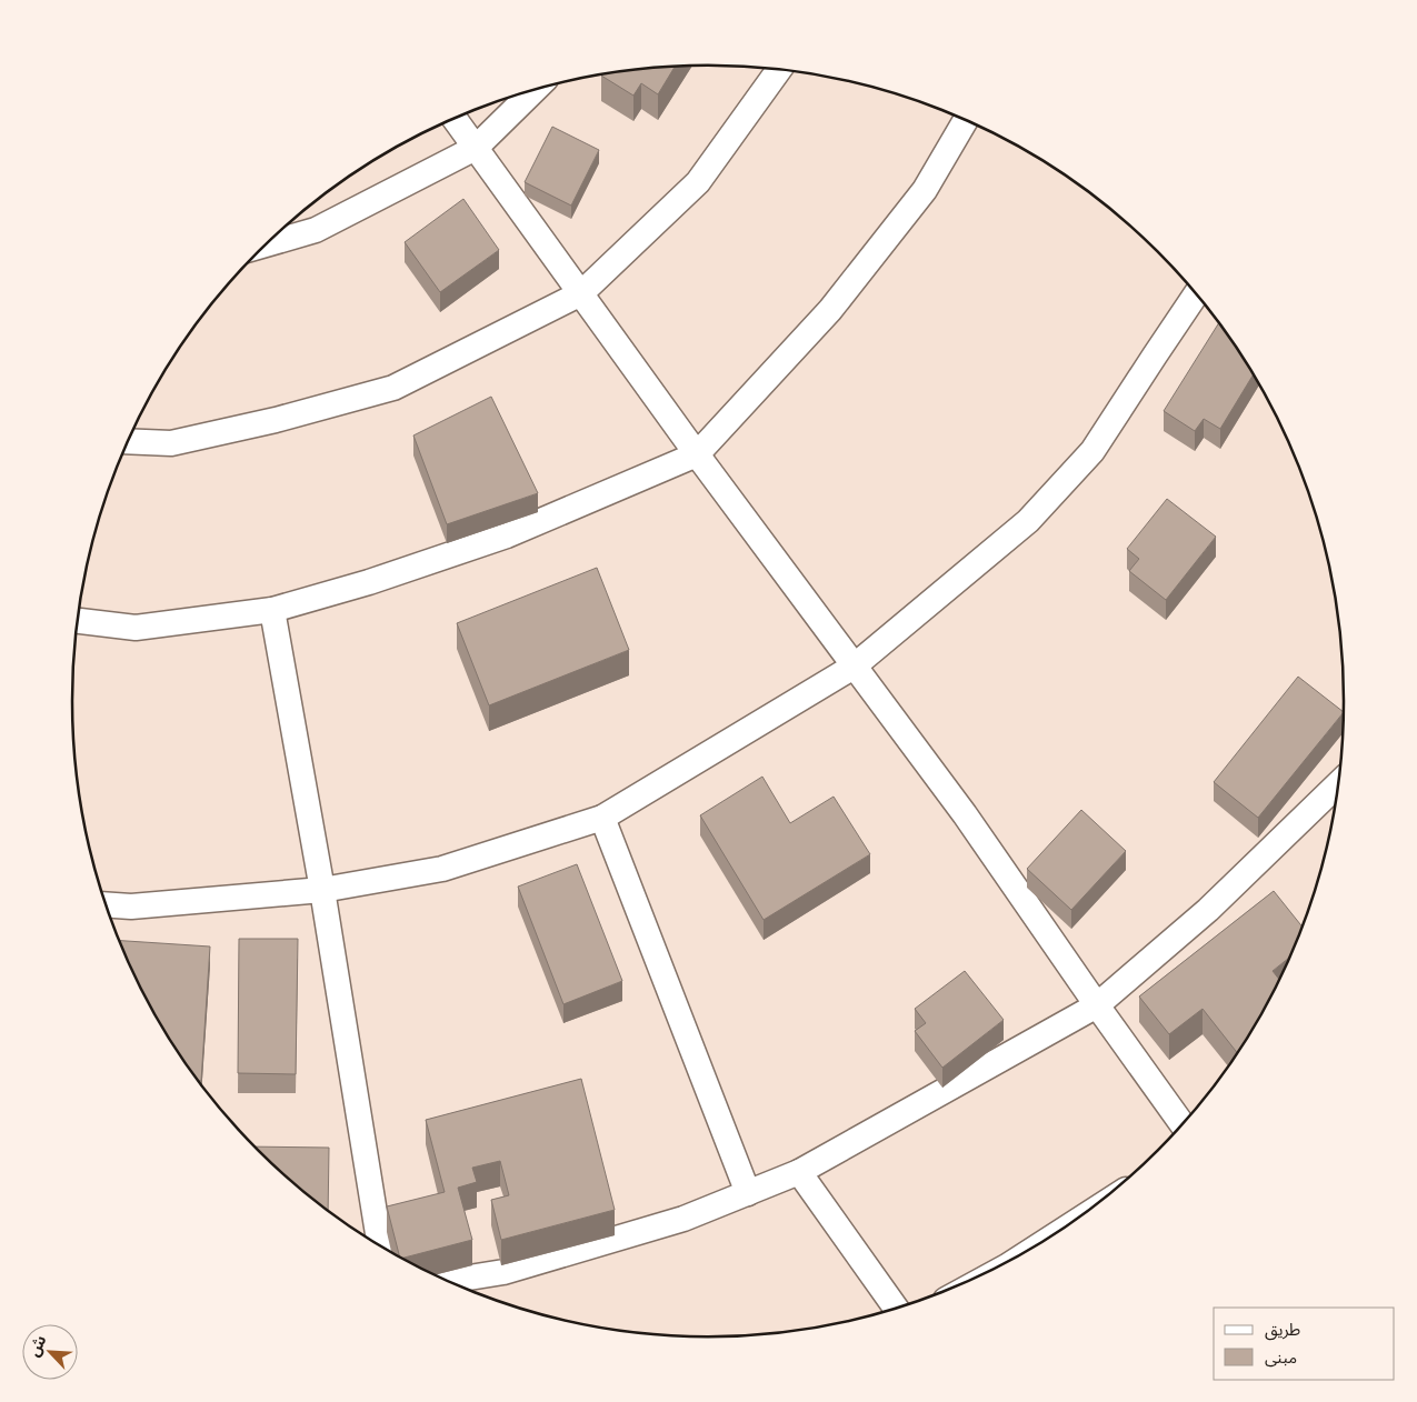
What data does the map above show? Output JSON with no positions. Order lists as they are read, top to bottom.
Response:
{
  "legend": ["طريق", "مبنى"],
  "north": "top left"
}
